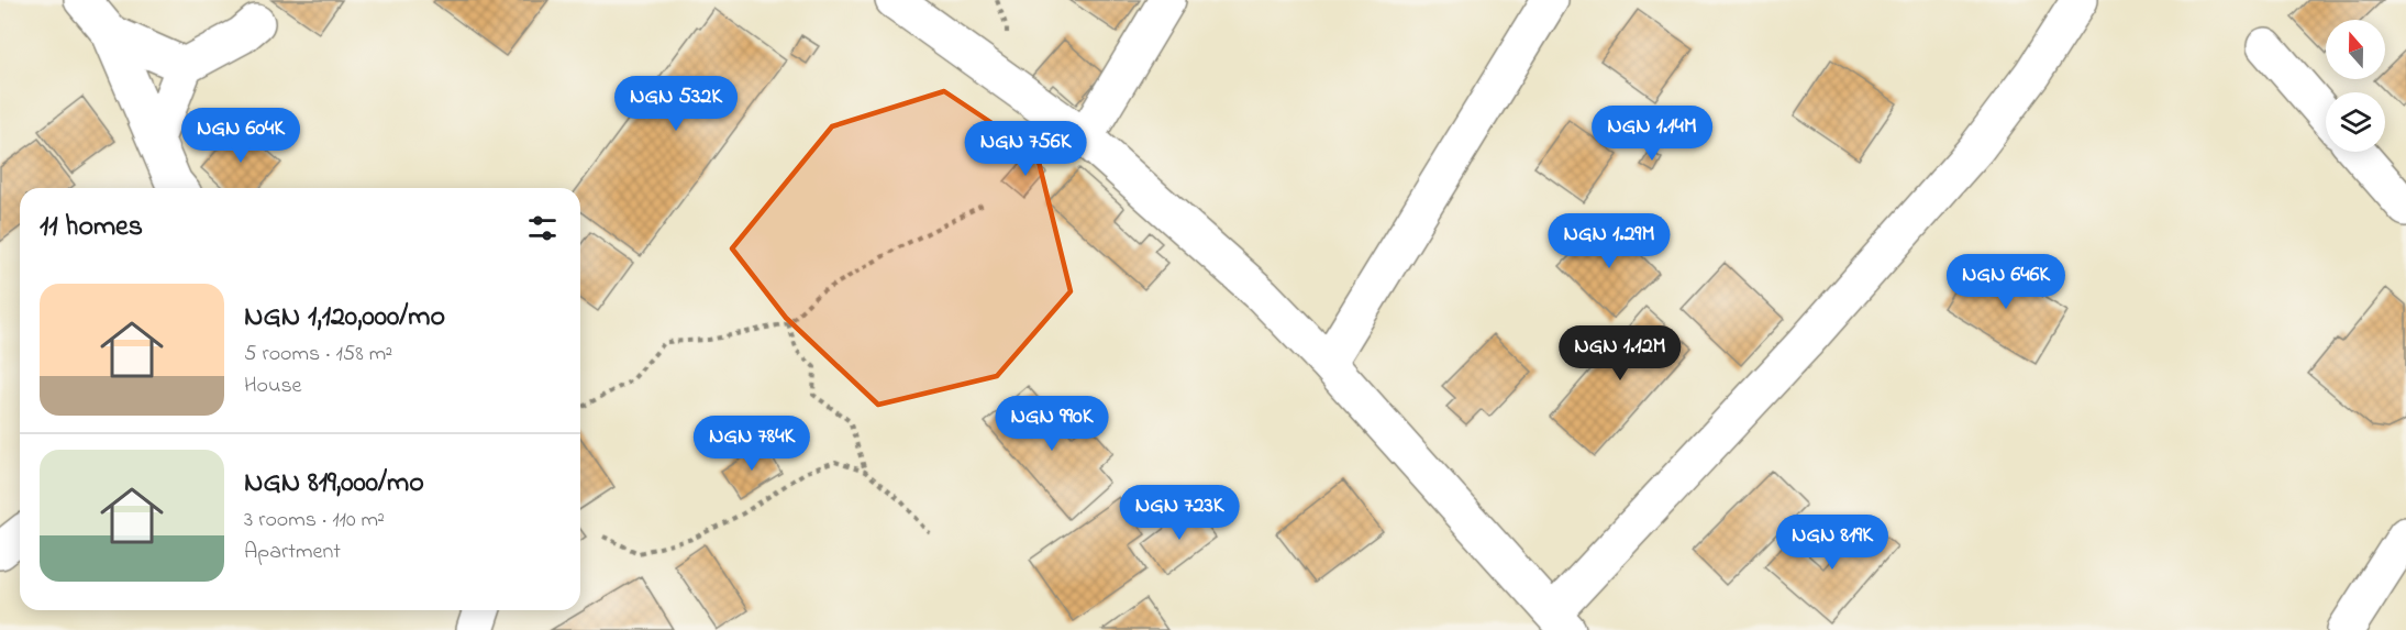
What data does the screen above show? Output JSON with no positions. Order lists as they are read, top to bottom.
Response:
{
  "north": "top",
  "page": {
    "price": [
      "NGN 532K",
      "NGN 1.14M",
      "NGN 604K",
      "NGN 756K",
      "NGN 1.29M",
      "NGN 646K",
      "NGN 1.12M",
      "NGN 990K",
      "NGN 784K",
      "NGN 723K",
      "NGN 819K"
    ],
    "heading": "11 homes",
    "list": [
      {
        "name": "NGN 1,120,000/mo",
        "note": "5 rooms · 158 m² · House"
      },
      {
        "name": "NGN 819,000/mo",
        "note": "3 rooms · 110 m² · Apartment"
      }
    ]
  }
}
